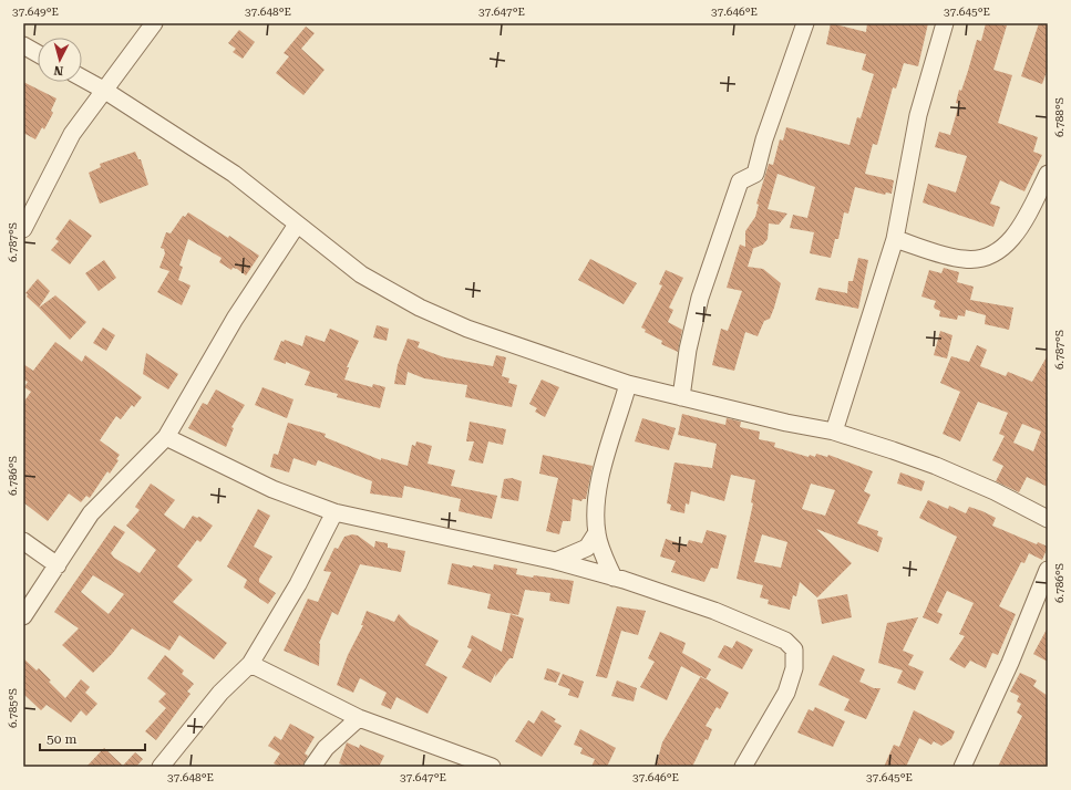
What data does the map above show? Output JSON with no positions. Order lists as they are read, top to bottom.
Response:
{
  "scale_bar": "50 m",
  "north": "bottom",
  "coordinates": [
    "37.649°E",
    "37.648°E",
    "37.647°E",
    "37.646°E",
    "37.645°E",
    "6.788°S",
    "6.787°S",
    "6.786°S",
    "6.785°S"
  ]
}
